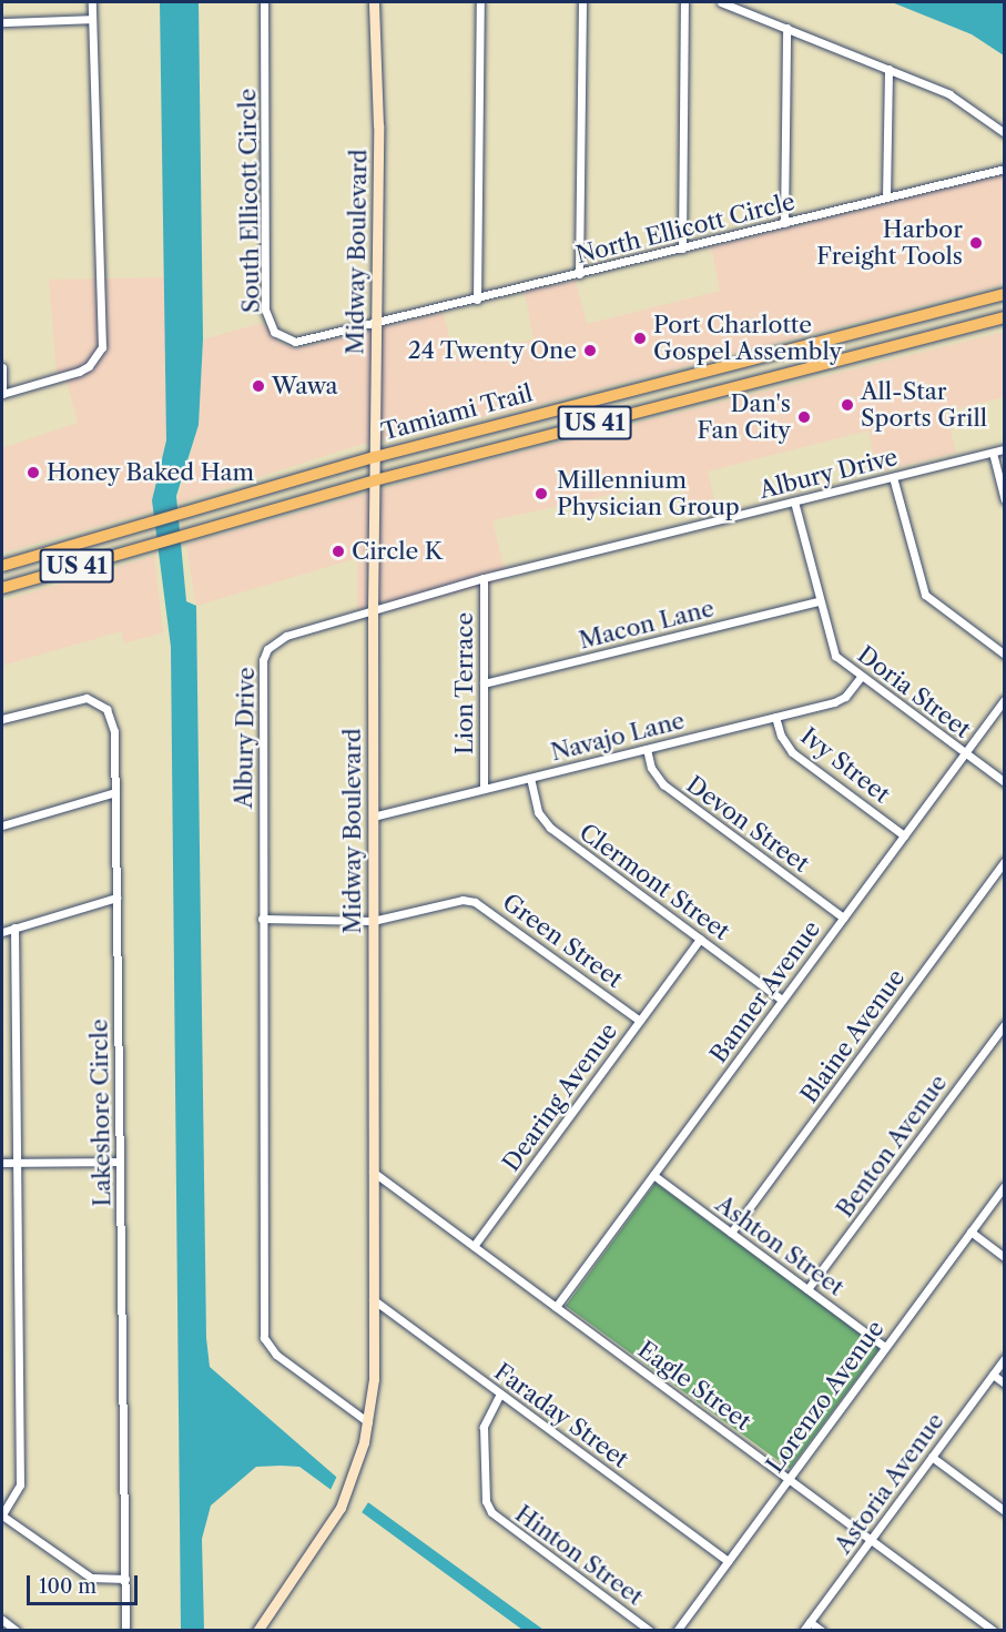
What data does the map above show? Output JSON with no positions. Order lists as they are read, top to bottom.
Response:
{
  "streets": {
    "main road": ["Tamiami Trail", "US 41"],
    "street": [
      "South Ellicott Circle",
      "North Ellicott Circle",
      "Midway Boulevard",
      "Albury Drive",
      "Macon Lane",
      "Lion Terrace",
      "Doria Street",
      "Navajo Lane",
      "Ivy Street",
      "Devon Street",
      "Clermont Street",
      "Green Street",
      "Banner Avenue",
      "Blaine Avenue",
      "Dearing Avenue",
      "Lakeshore Circle",
      "Benton Avenue",
      "Ashton Street",
      "Eagle Street",
      "Lorenzo Avenue",
      "Faraday Street",
      "Astoria Avenue",
      "Hinton Street"
    ]
  },
  "crossings": [
    ["South Ellicott Circle", "North Ellicott Circle"],
    ["South Ellicott Circle", "Midway Boulevard"],
    ["North Ellicott Circle", "Midway Boulevard"],
    ["Midway Boulevard", "Tamiami Trail"],
    ["Midway Boulevard", "Albury Drive"],
    ["Midway Boulevard", "Navajo Lane"],
    ["Midway Boulevard", "Green Street"],
    ["Midway Boulevard", "Eagle Street"],
    ["Midway Boulevard", "Faraday Street"],
    ["Albury Drive", "Lion Terrace"],
    ["Albury Drive", "Doria Street"],
    ["Albury Drive", "Green Street"],
    ["Macon Lane", "Lion Terrace"],
    ["Macon Lane", "Doria Street"],
    ["Lion Terrace", "Navajo Lane"],
    ["Doria Street", "Navajo Lane"],
    ["Doria Street", "Banner Avenue"],
    ["Navajo Lane", "Ivy Street"],
    ["Navajo Lane", "Devon Street"],
    ["Navajo Lane", "Clermont Street"],
    ["Ivy Street", "Banner Avenue"],
    ["Devon Street", "Banner Avenue"],
    ["Clermont Street", "Banner Avenue"],
    ["Clermont Street", "Dearing Avenue"],
    ["Green Street", "Dearing Avenue"],
    ["Banner Avenue", "Ashton Street"],
    ["Banner Avenue", "Eagle Street"],
    ["Blaine Avenue", "Ashton Street"],
    ["Dearing Avenue", "Eagle Street"],
    ["Benton Avenue", "Ashton Street"],
    ["Ashton Street", "Lorenzo Avenue"],
    ["Eagle Street", "Lorenzo Avenue"],
    ["Eagle Street", "Astoria Avenue"],
    ["Lorenzo Avenue", "Faraday Street"],
    ["Faraday Street", "Hinton Street"]
  ],
  "places": [
    "Harbor Freight Tools",
    "Port Charlotte Gospel Assembly",
    "24 Twenty One",
    "Wawa",
    "All-Star Sports Grill",
    "Dan's Fan City",
    "Honey Baked Ham",
    "Millennium Physician Group",
    "Circle K"
  ],
  "scale_bar": "100 m"
}
